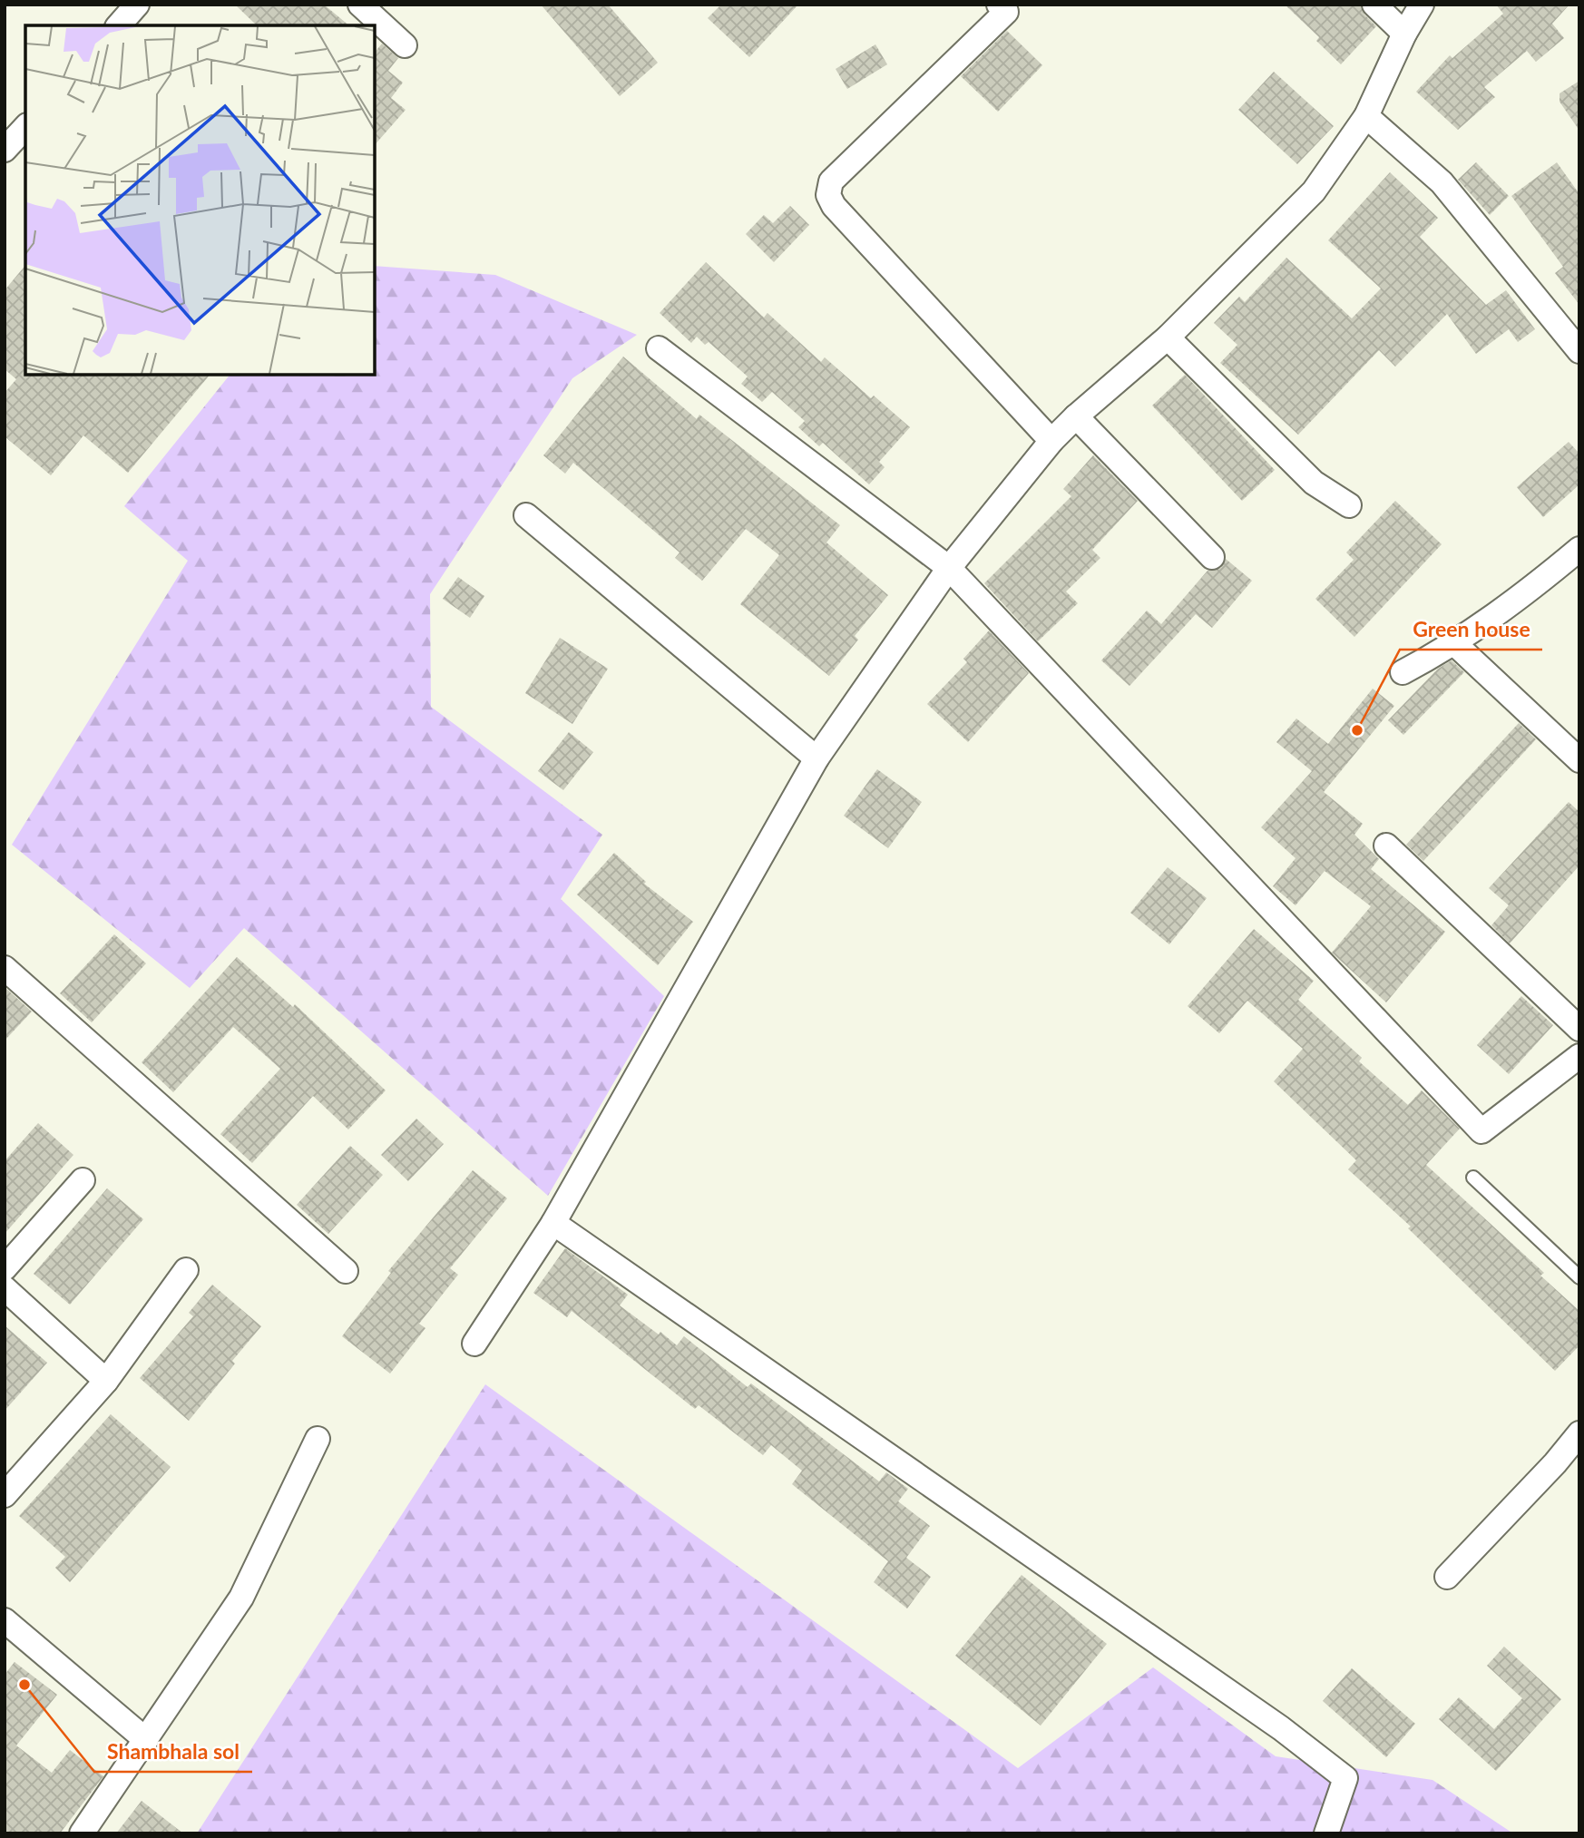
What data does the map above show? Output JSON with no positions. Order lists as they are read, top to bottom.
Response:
{
  "places": ["Green house", "Shambhala sol"]
}
